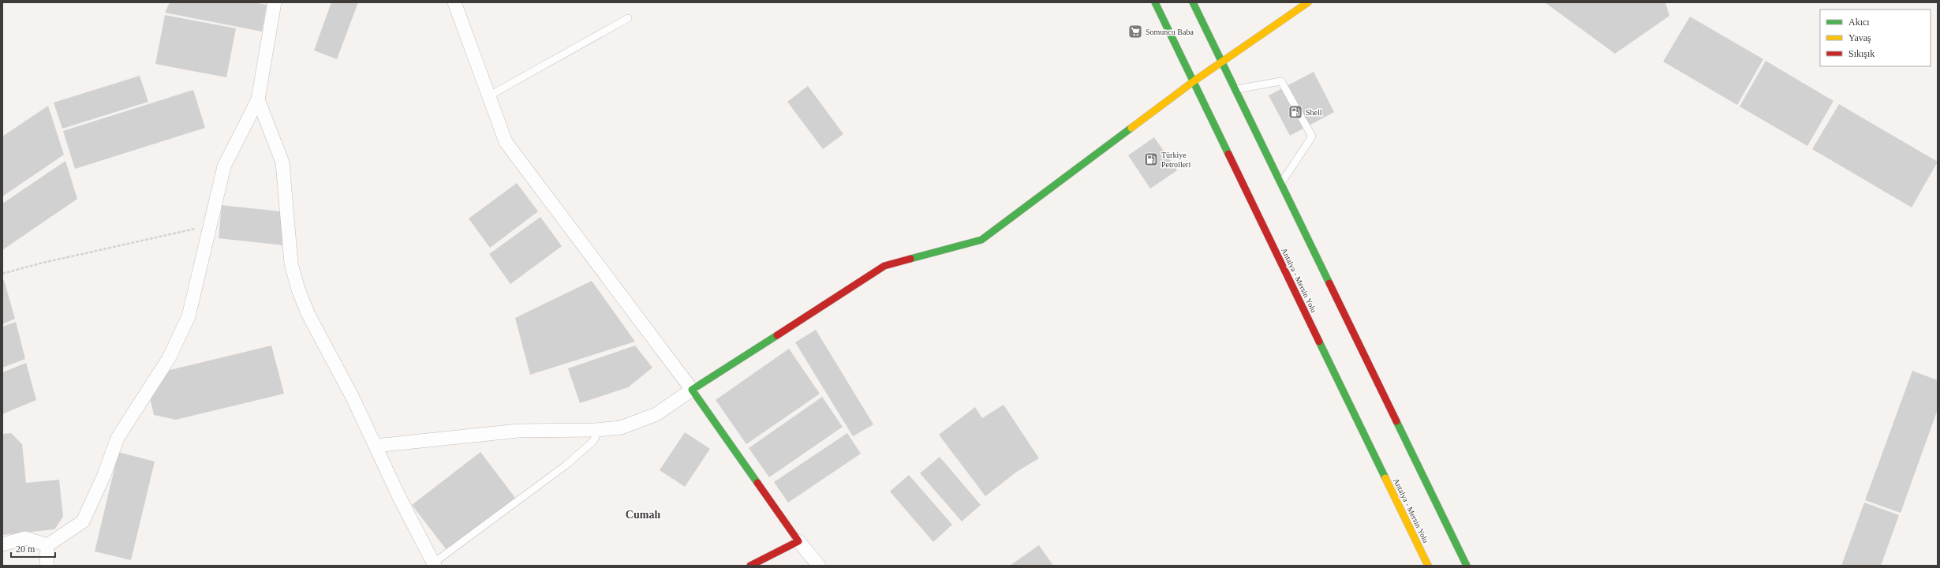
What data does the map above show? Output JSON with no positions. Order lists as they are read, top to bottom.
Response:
{
  "streets": {
    "main road": ["Antalya - Mersin Yolu"]
  },
  "districts": ["Cumalı"],
  "places": {
    "supermarket": ["Somuncu Baba"],
    "fuel station": ["Shell", "Türkiye Petrolleri"]
  },
  "legend": ["Akıcı", "Yavaş", "Sıkışık"],
  "scale_bar": "20 m"
}
